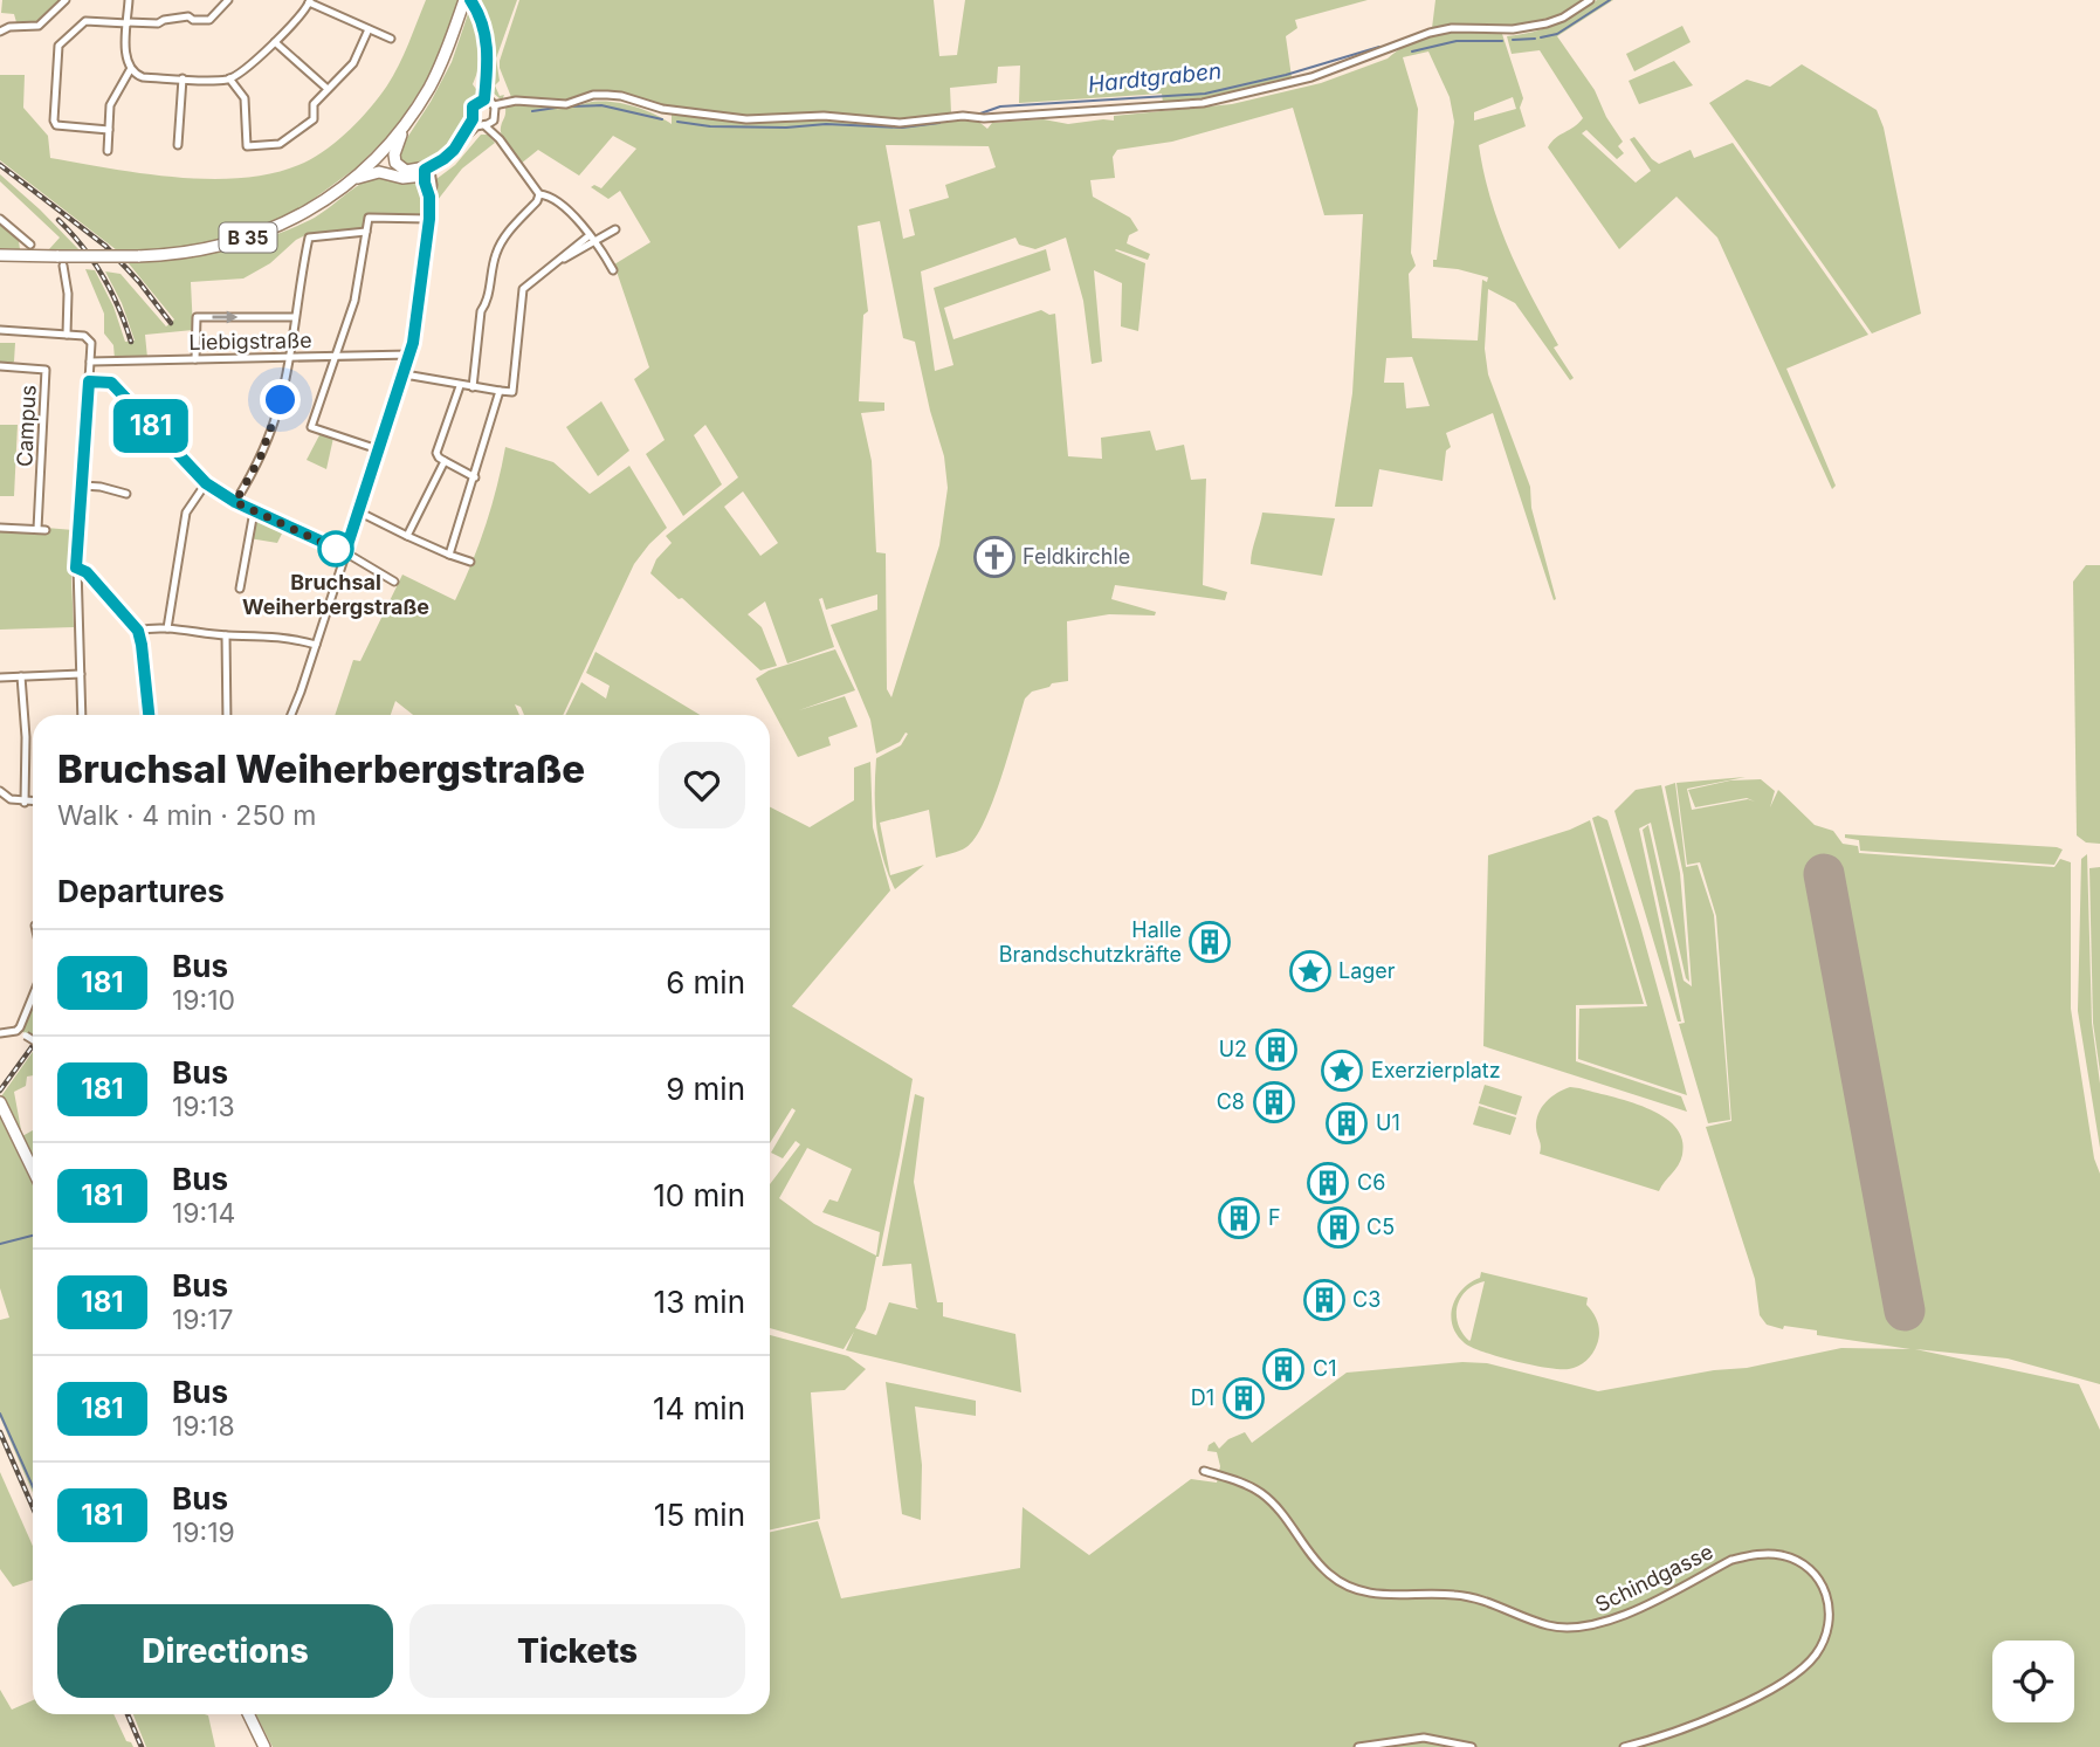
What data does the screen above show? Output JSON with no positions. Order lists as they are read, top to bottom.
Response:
{
  "streets": {
    "main road": ["B 35"],
    "street": ["Liebigstraße", "Campus", "Schindgasse"]
  },
  "water": ["Hardtgraben"],
  "places": {
    "other": ["Bruchsal Weiherbergstraße"],
    "church": ["Feldkirchle"],
    "building": [
      "Halle Brandschutzkräfte",
      "U2",
      "C8",
      "U1",
      "C6",
      "F",
      "C5",
      "C3",
      "C1",
      "D1"
    ],
    "place": ["Lager", "Exerzierplatz"]
  },
  "lines": ["bus line 181"],
  "page": {
    "on_map": "181",
    "heading": [
      ["Bruchsal Weiherbergstraße", "Walk · 4 min · 250 m"],
      "Departures"
    ],
    "list": [
      {
        "mark": "181",
        "name": "Bus",
        "note": "19:10",
        "value": "6 min"
      },
      {
        "mark": "181",
        "name": "Bus",
        "note": "19:13",
        "value": "9 min"
      },
      {
        "mark": "181",
        "name": "Bus",
        "note": "19:14",
        "value": "10 min"
      },
      {
        "mark": "181",
        "name": "Bus",
        "note": "19:17",
        "value": "13 min"
      },
      {
        "mark": "181",
        "name": "Bus",
        "note": "19:18",
        "value": "14 min"
      },
      {
        "mark": "181",
        "name": "Bus",
        "note": "19:19",
        "value": "15 min"
      }
    ],
    "buttons": ["Directions", "Tickets"]
  }
}
